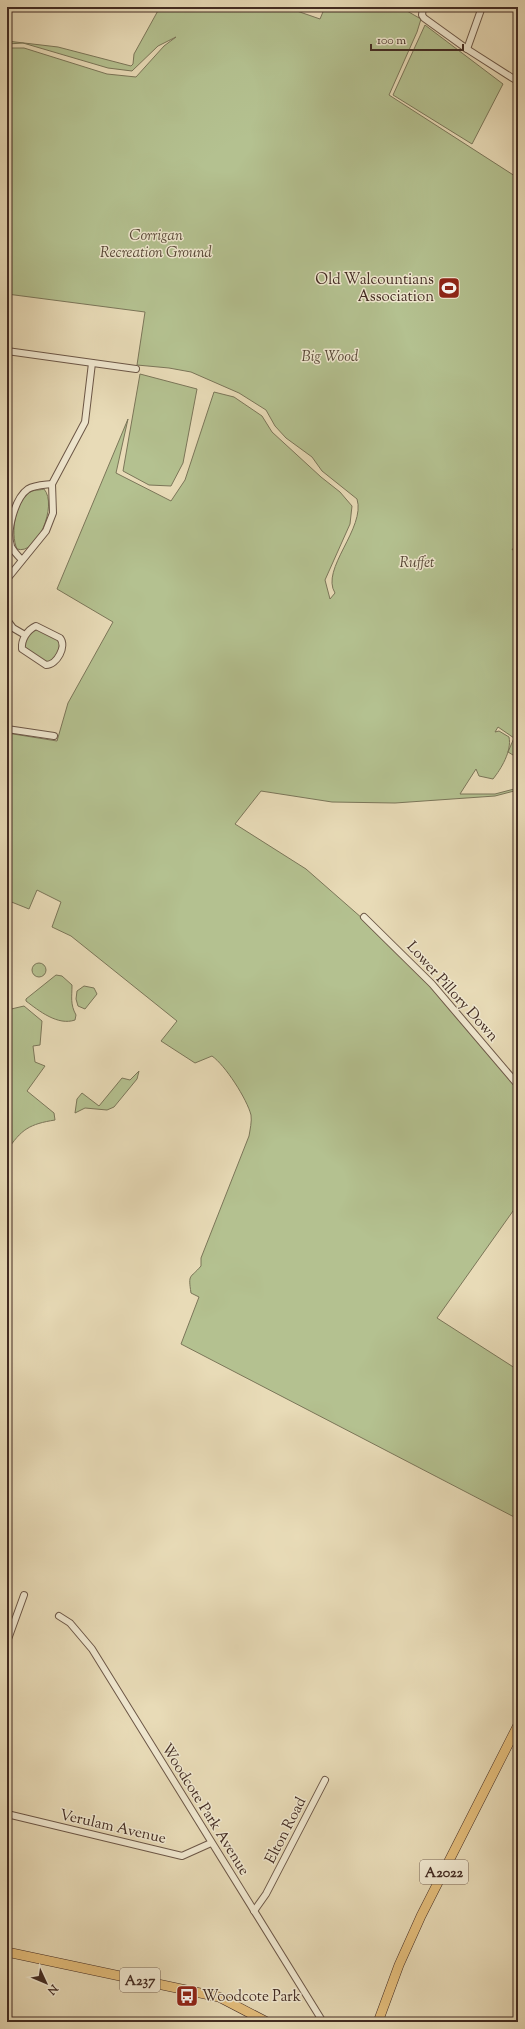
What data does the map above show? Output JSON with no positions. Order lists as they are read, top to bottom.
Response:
{
  "streets": {
    "main road": ["A2022", "A237"],
    "street": [
      "Lower Pillory Down",
      "Woodcote Park Avenue",
      "Verulam Avenue",
      "Elton Road"
    ]
  },
  "crossings": [
    ["Woodcote Park Avenue", "Verulam Avenue"],
    ["Woodcote Park Avenue", "Elton Road"]
  ],
  "parks": ["Corrigan Recreation Ground", "Big Wood", "Ruffet"],
  "places": {
    "sports": ["Old Walcountians Association"],
    "bus stop": ["Woodcote Park"]
  },
  "scale_bar": "100 m",
  "north": "bottom right"
}
